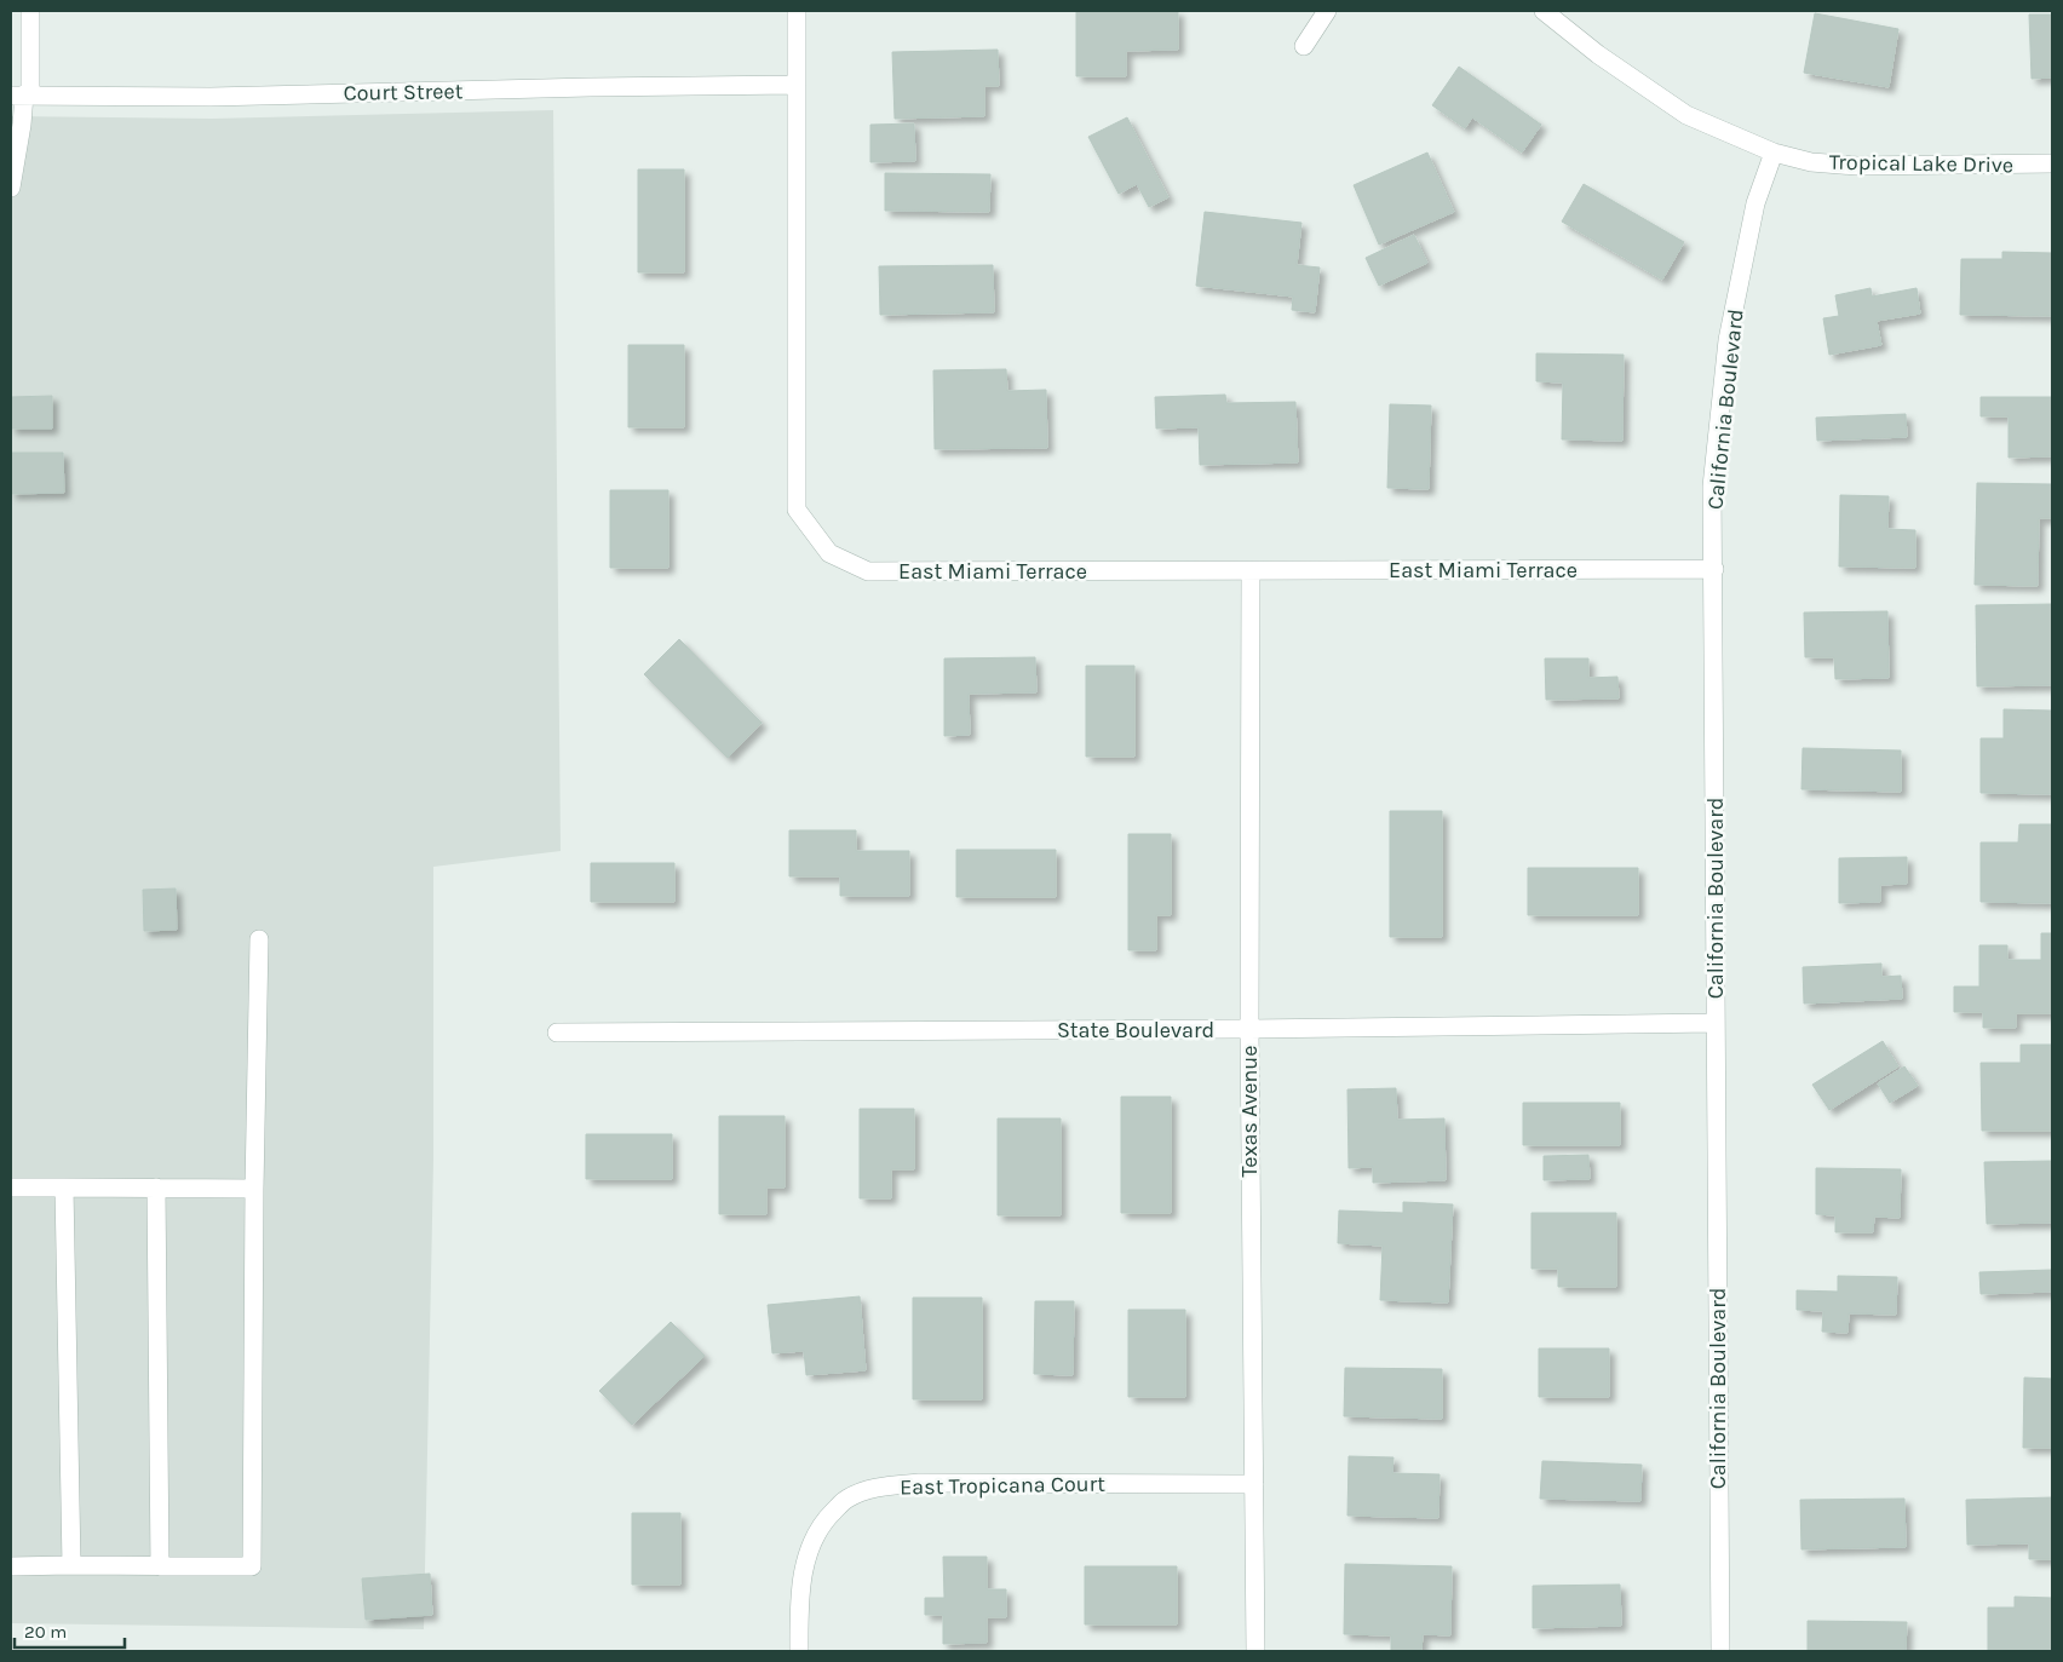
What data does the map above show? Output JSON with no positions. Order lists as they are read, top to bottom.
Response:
{
  "streets": {
    "street": [
      "Court Street",
      "Tropical Lake Drive",
      "California Boulevard",
      "East Miami Terrace",
      "State Boulevard",
      "Texas Avenue",
      "East Tropicana Court"
    ]
  },
  "crossings": [
    ["Court Street", "East Miami Terrace"],
    ["Tropical Lake Drive", "California Boulevard"],
    ["California Boulevard", "East Miami Terrace"],
    ["California Boulevard", "State Boulevard"],
    ["East Miami Terrace", "Texas Avenue"],
    ["State Boulevard", "Texas Avenue"],
    ["Texas Avenue", "East Tropicana Court"]
  ],
  "scale_bar": "20 m"
}
